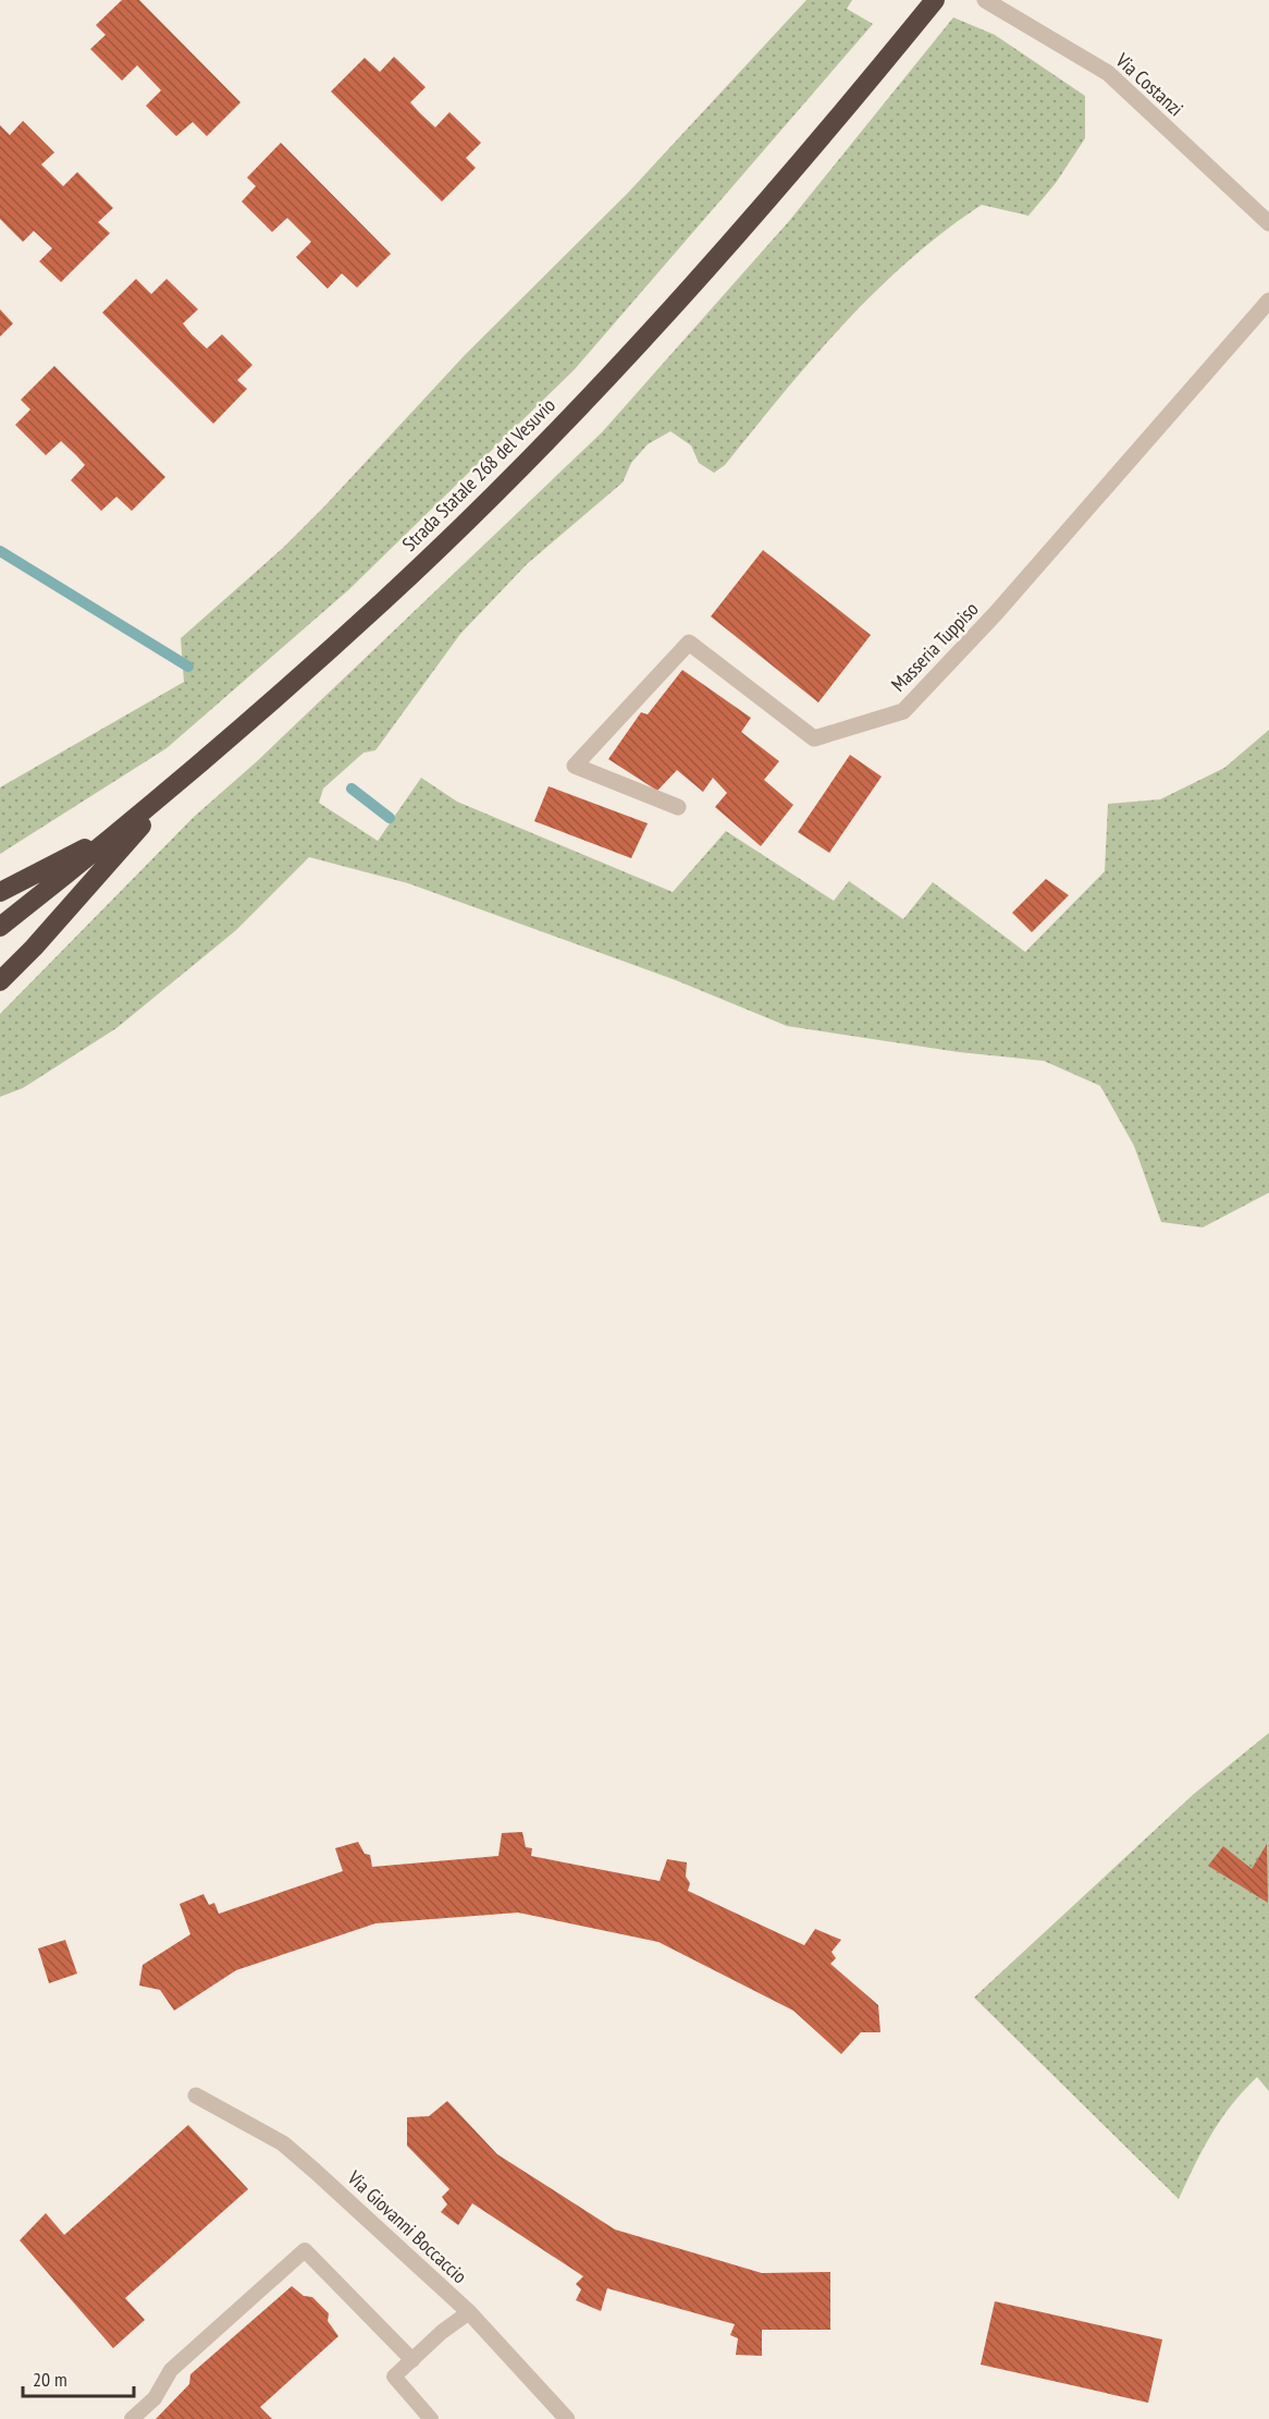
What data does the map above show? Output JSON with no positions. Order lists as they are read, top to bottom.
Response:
{
  "streets": {
    "highway": ["Strada Statale 268 del Vesuvio"],
    "street": ["Via Costanzi", "Masseria Tuppiso", "Via Giovanni Boccaccio"]
  },
  "scale_bar": "20 m"
}
